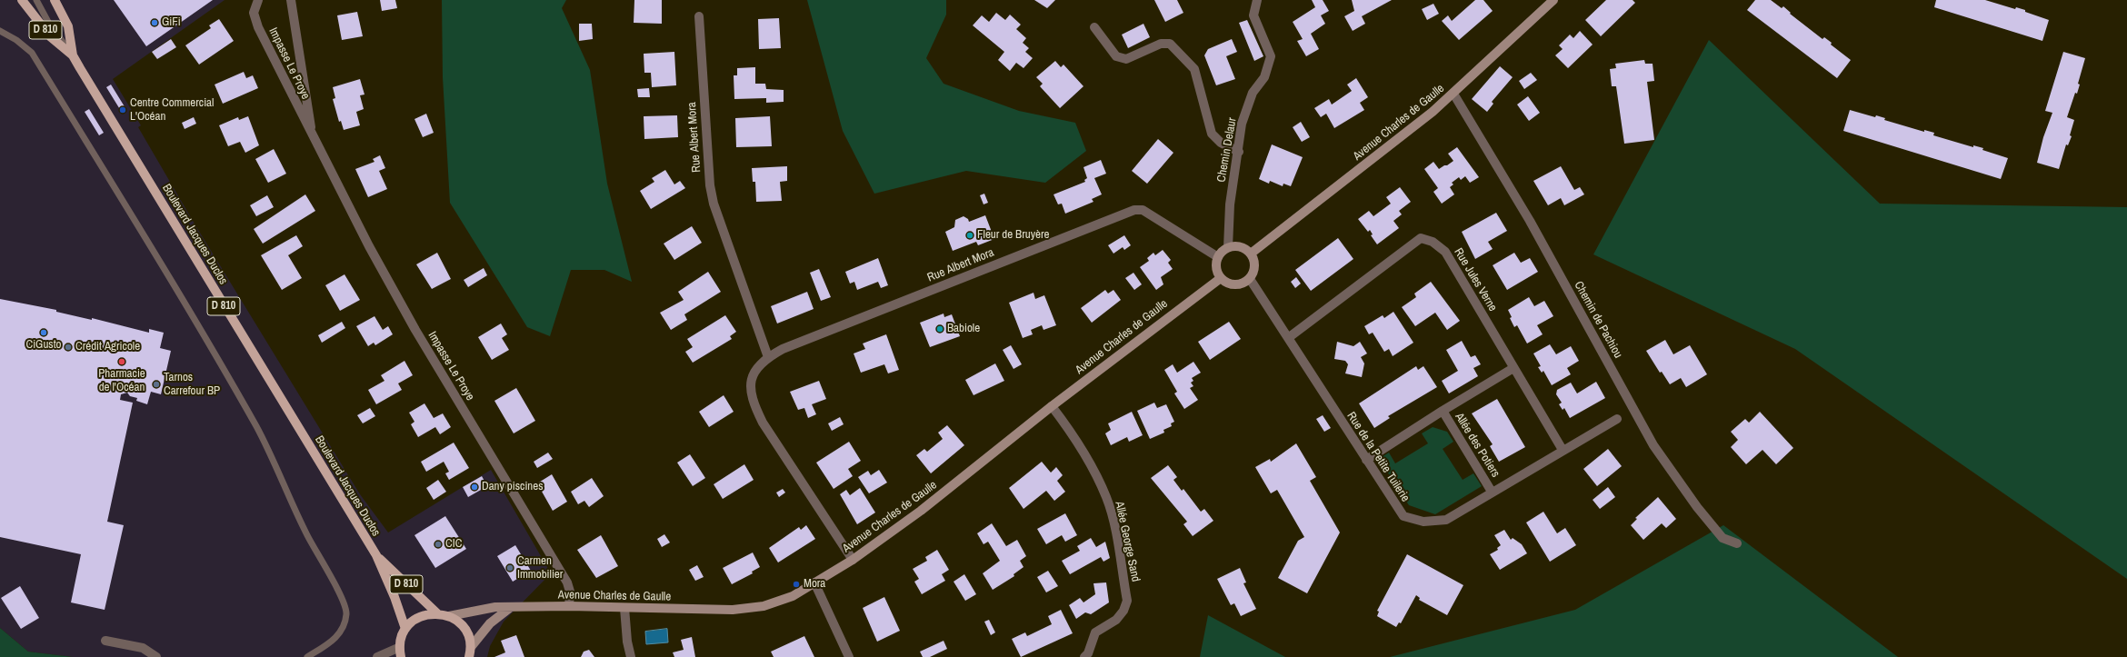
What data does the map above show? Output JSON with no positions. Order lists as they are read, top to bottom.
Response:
{
  "streets": {
    "main road": ["D 810", "Boulevard Jacques Duclos"],
    "street": [
      "Impasse Le Proye",
      "Avenue Charles de Gaulle",
      "Rue Albert Mora",
      "Chemin Delaur",
      "Rue Jules Verne",
      "Chemin de Pachiou",
      "Allée des Potiers",
      "Rue de la Petite Tuilerie",
      "Allée George Sand"
    ]
  },
  "crossings": [
    ["Impasse Le Proye", "Avenue Charles de Gaulle"],
    ["Avenue Charles de Gaulle", "Rue Albert Mora"],
    ["Avenue Charles de Gaulle", "Chemin Delaur"],
    ["Avenue Charles de Gaulle", "Chemin de Pachiou"],
    ["Avenue Charles de Gaulle", "Rue de la Petite Tuilerie"],
    ["Avenue Charles de Gaulle", "Allée George Sand"],
    ["Rue Albert Mora", "Chemin Delaur"],
    ["Rue Albert Mora", "Rue de la Petite Tuilerie"],
    ["Chemin Delaur", "Rue de la Petite Tuilerie"],
    ["Rue Jules Verne", "Allée des Potiers"],
    ["Rue Jules Verne", "Rue de la Petite Tuilerie"],
    ["Allée des Potiers", "Rue de la Petite Tuilerie"]
  ],
  "places": [
    "GiFi",
    "Centre Commercial L'Océan",
    "Fleur de Bruyère",
    "Babiole",
    "CiGusto",
    "Crédit Agricole",
    "Pharmacie de l'Océan",
    "Tarnos Carrefour BP",
    "Dany piscines",
    "CIC",
    "Carmen Immobilier",
    "Mora"
  ]
}
